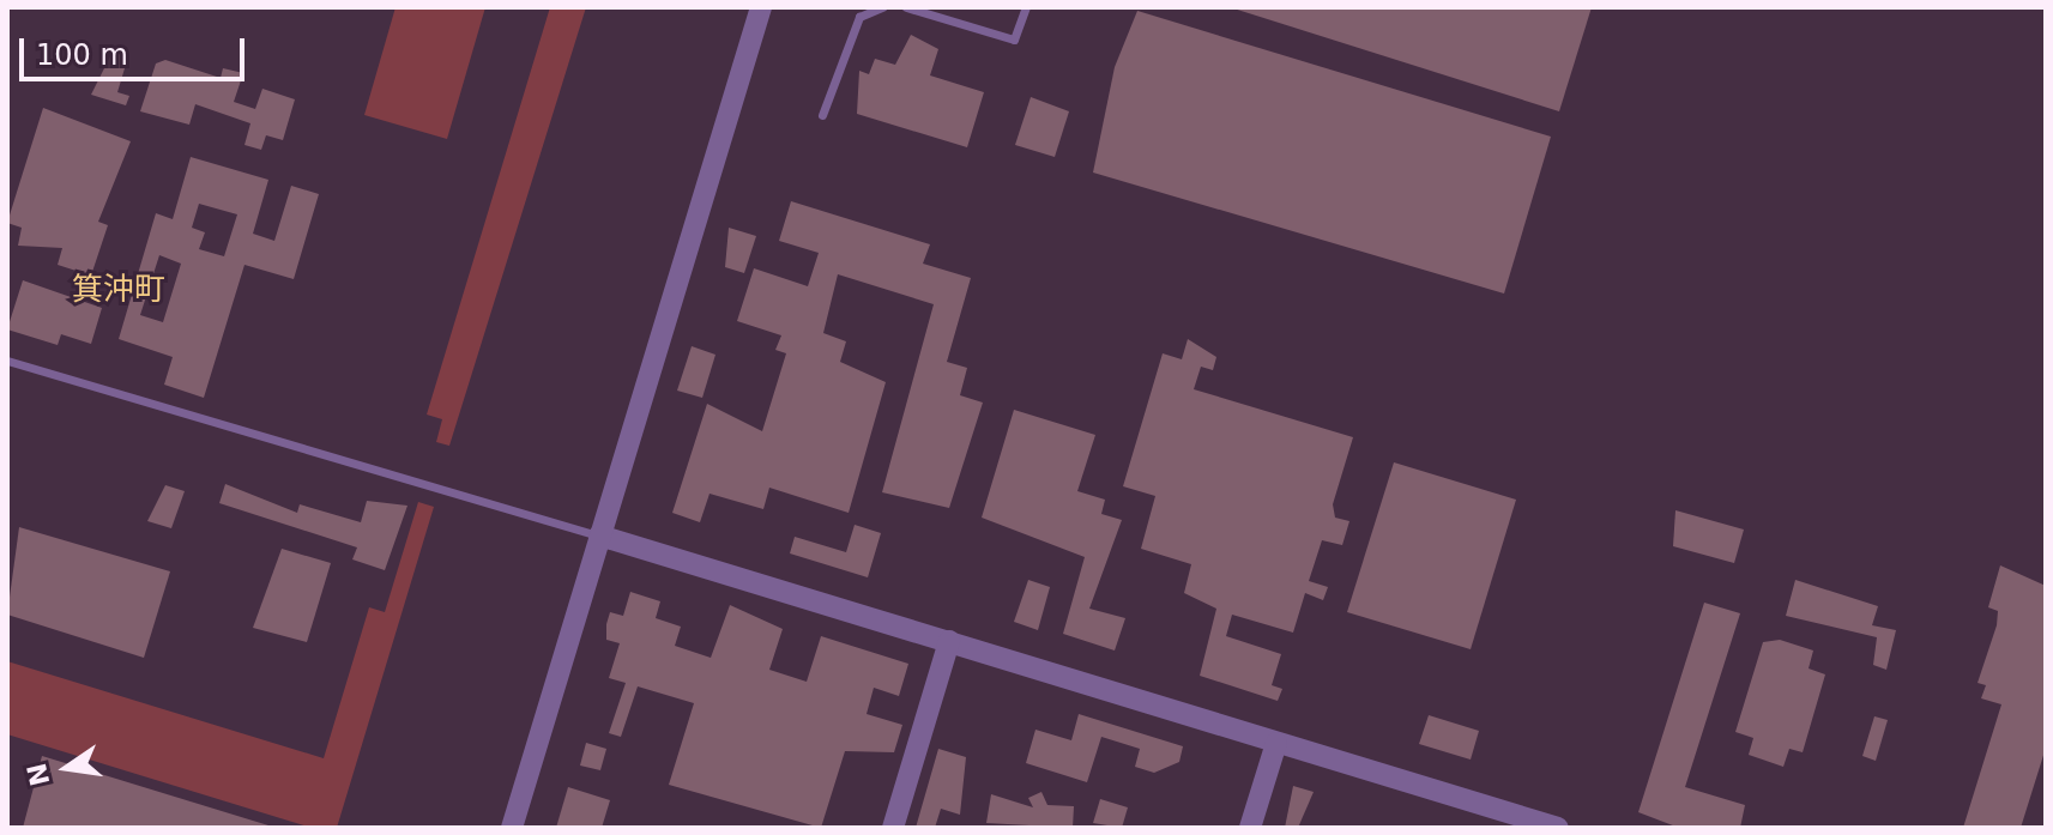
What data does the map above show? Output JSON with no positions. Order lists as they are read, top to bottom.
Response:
{
  "districts": ["箕沖町"],
  "scale_bar": "100 m",
  "north": "left"
}
